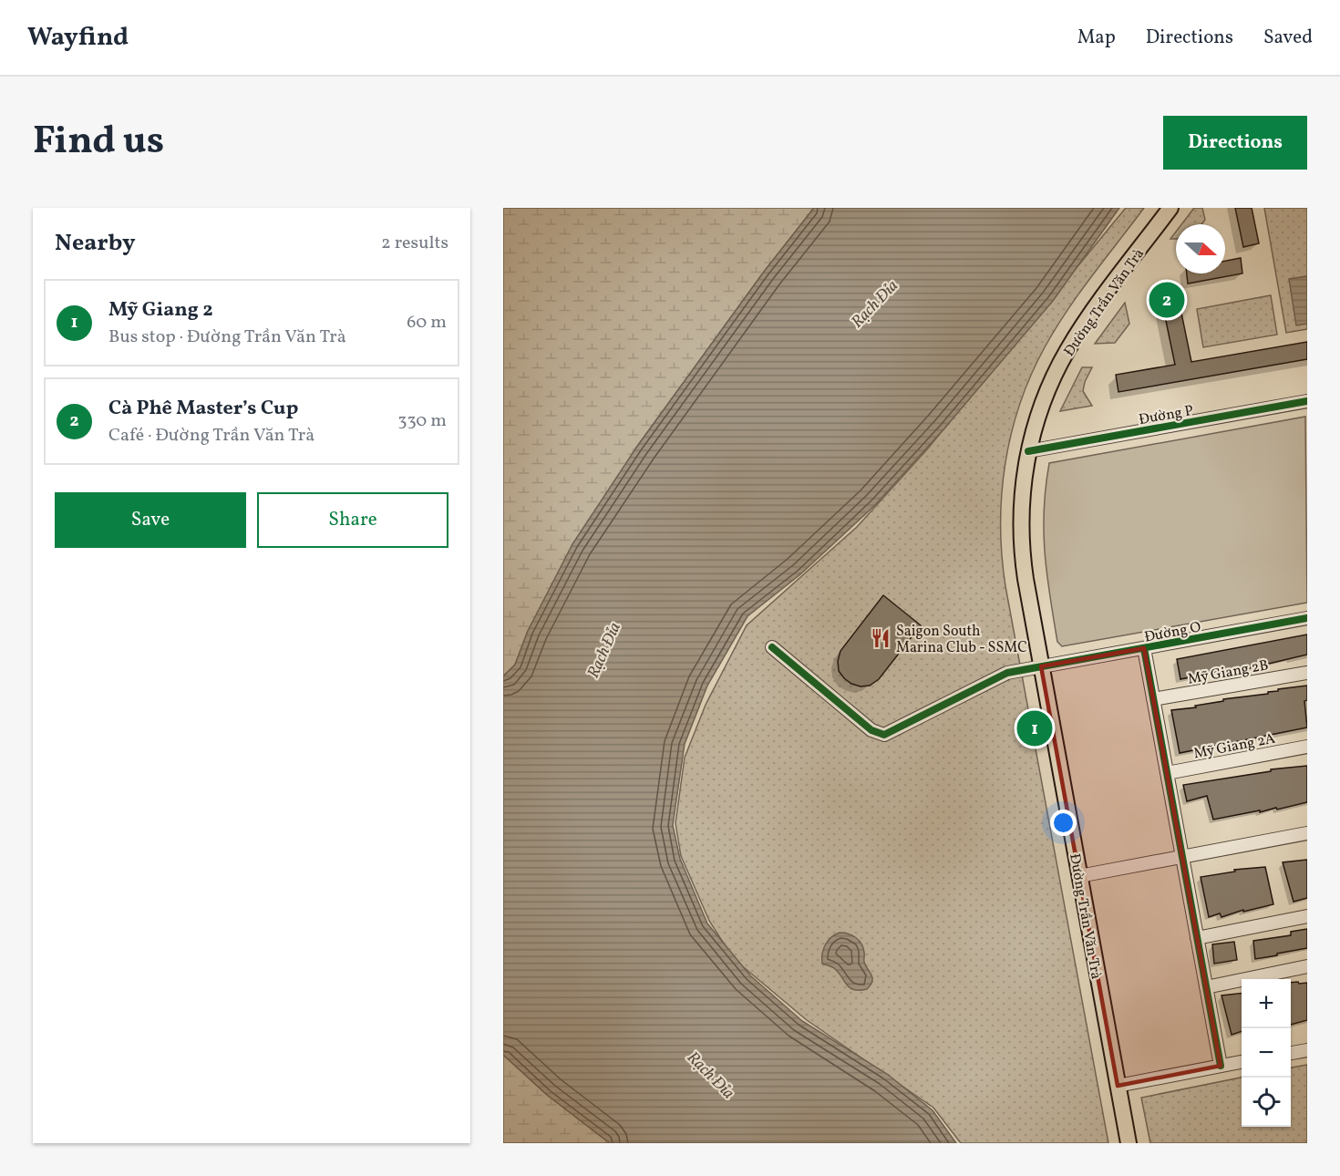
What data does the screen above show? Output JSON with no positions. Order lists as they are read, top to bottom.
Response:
{
  "streets": {
    "main road": ["Đường Trần Văn Trà"],
    "street": [
      "Đường P",
      "Đường O",
      "Mỹ Giang 2B",
      "Mỹ Giang 2A"
    ]
  },
  "crossings": [
    ["Đường Trần Văn Trà", "Đường P"],
    ["Đường Trần Văn Trà", "Đường O"]
  ],
  "water": ["Rạch Đỉa"],
  "places": {
    "restaurant": ["Saigon South Marina Club - SSMC"]
  },
  "north": "right",
  "page": {
    "header": "Wayfind",
    "nav": ["Map", "Directions", "Saved"],
    "title": "Find us",
    "buttons": [
      "Directions",
      ["Save", "Share"]
    ],
    "heading": ["Nearby", "2 results"],
    "list": [
      {
        "mark": "1",
        "name": "Mỹ Giang 2",
        "note": "Bus stop · Đường Trần Văn Trà",
        "value": "60 m"
      },
      {
        "mark": "2",
        "name": "Cà Phê Master’s Cup",
        "note": "Café · Đường Trần Văn Trà",
        "value": "330 m"
      }
    ],
    "pins": ["2", "1"],
    "map_buttons": ["+", "−"]
  }
}
